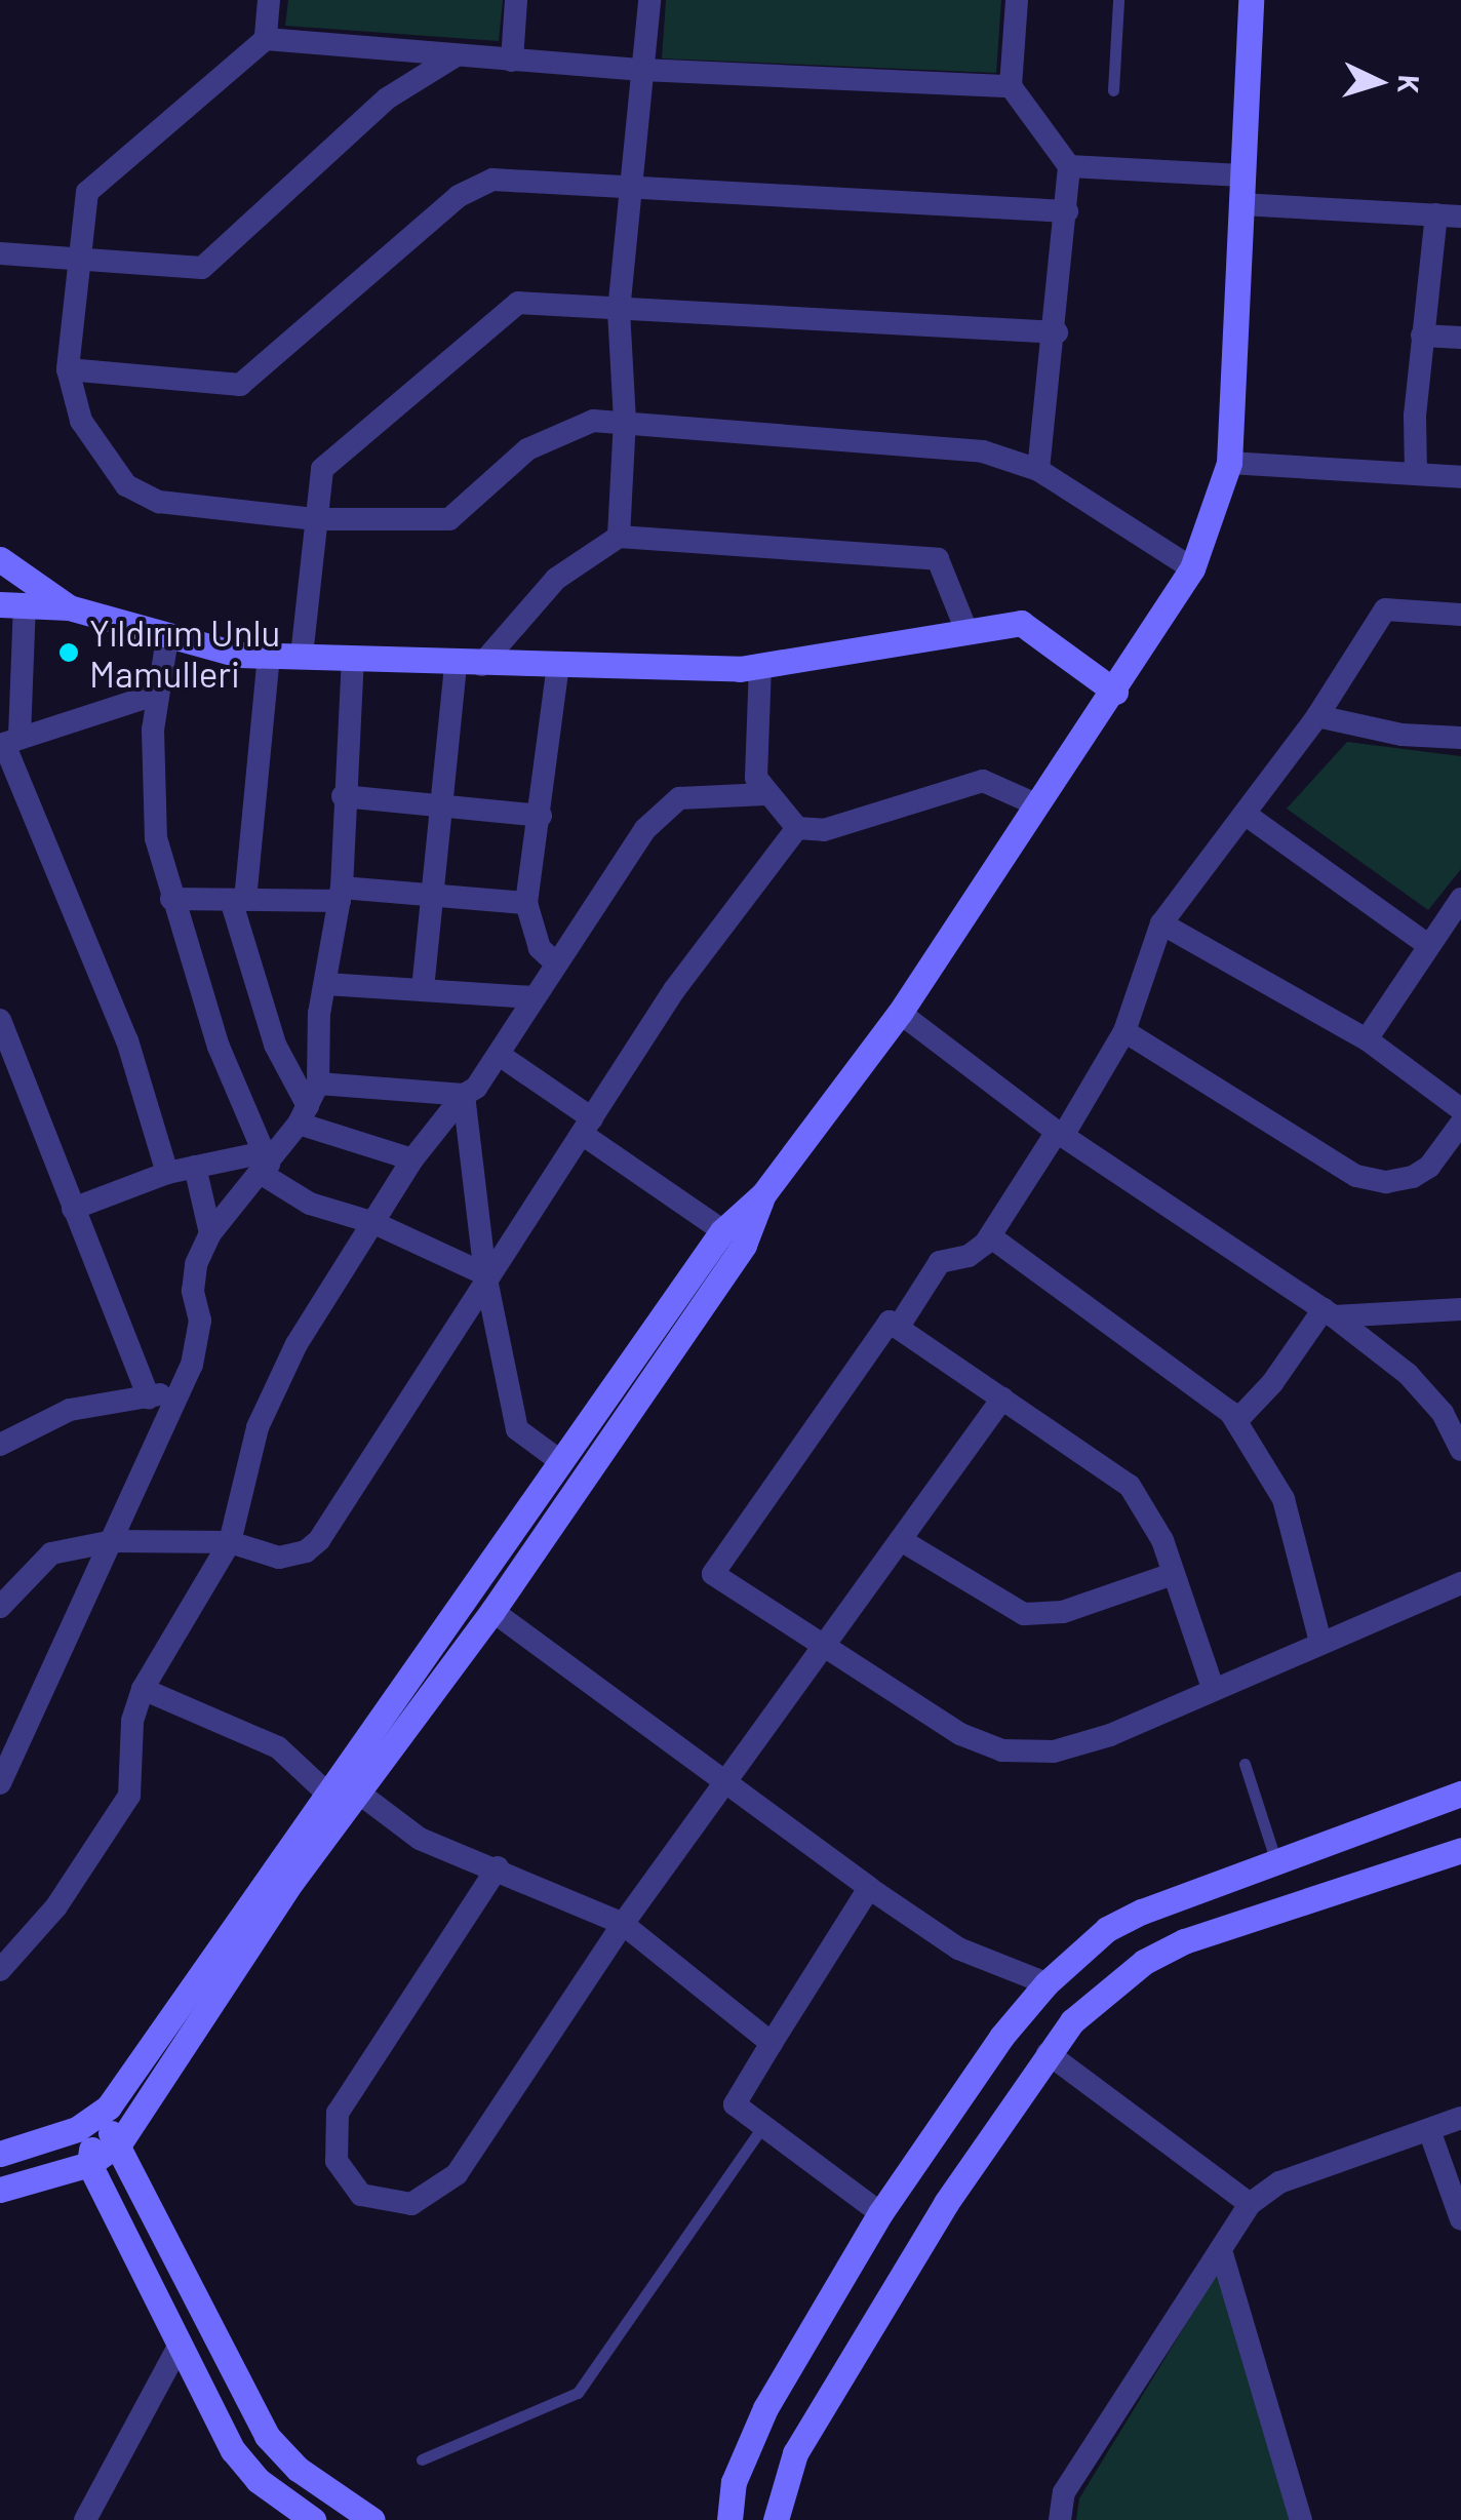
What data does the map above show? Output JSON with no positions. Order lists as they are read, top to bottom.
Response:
{
  "places": ["Yıldırım Unlu Mamulleri"],
  "north": "right"
}
